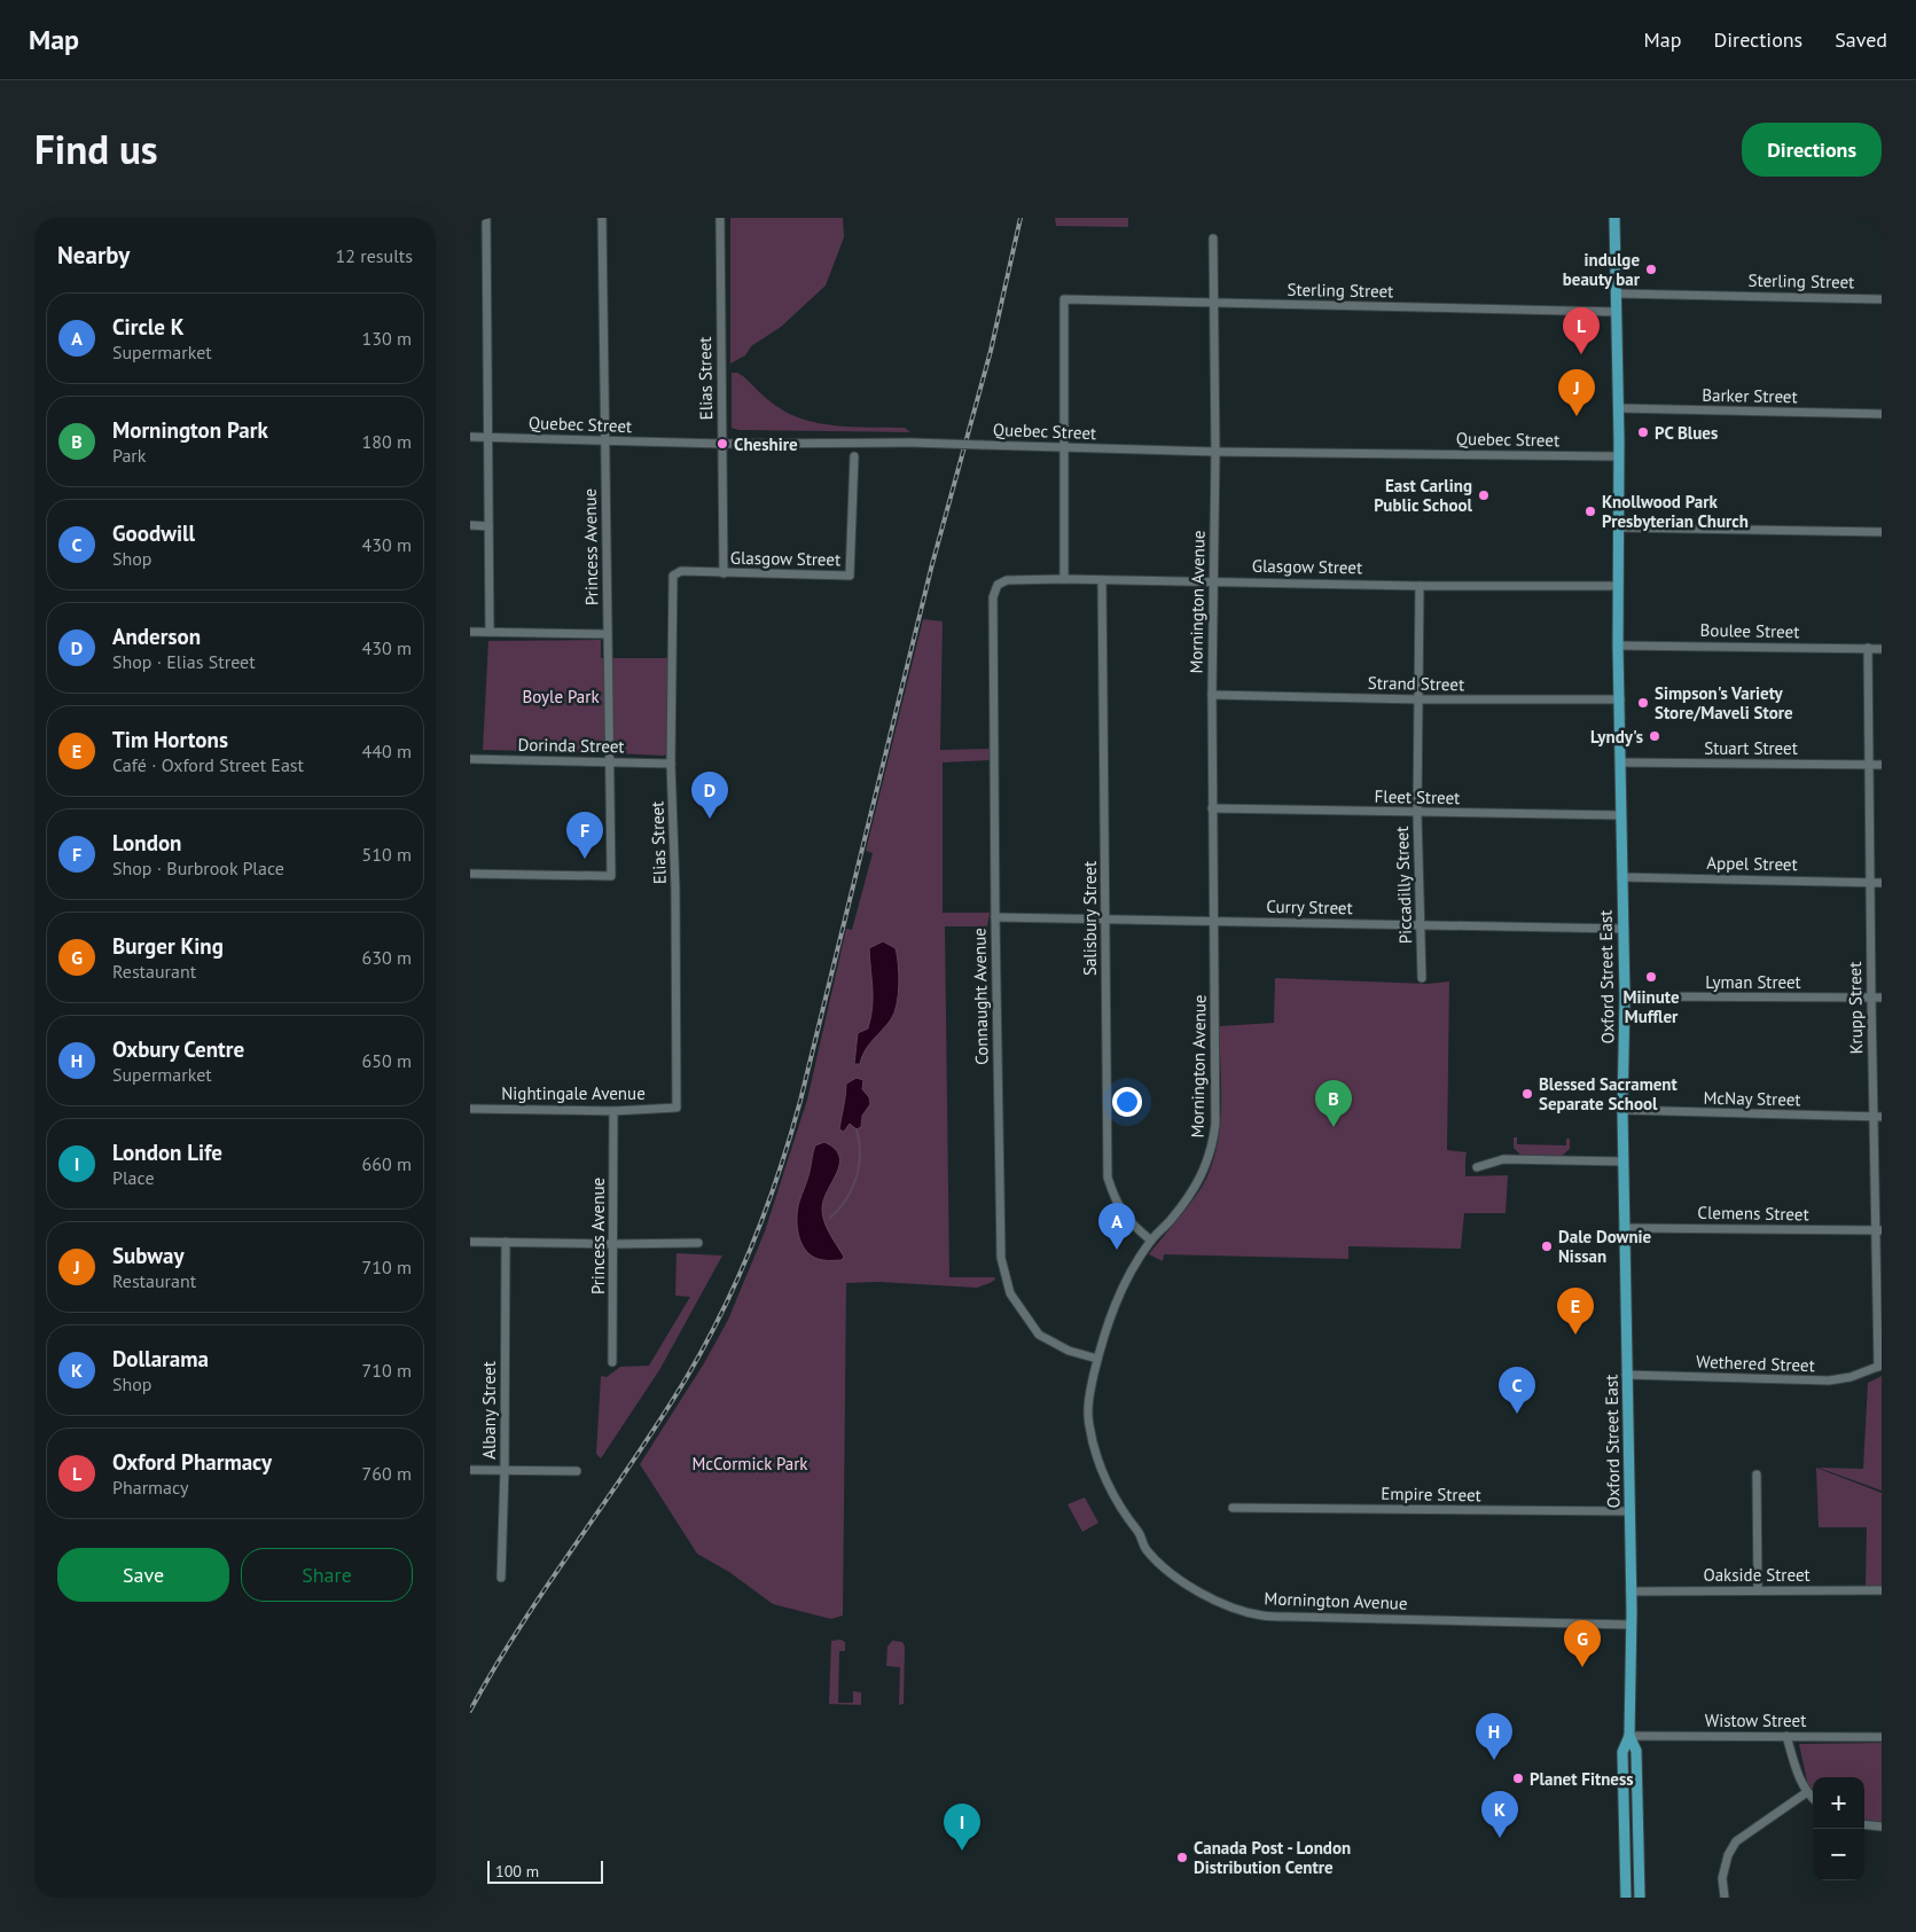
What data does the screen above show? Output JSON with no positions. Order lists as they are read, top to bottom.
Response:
{
  "streets": {
    "main road": ["Oxford Street East"],
    "street": [
      "Sterling Street",
      "Elias Street",
      "Barker Street",
      "Quebec Street",
      "Princess Avenue",
      "Glasgow Street",
      "Mornington Avenue",
      "Boulee Street",
      "Strand Street",
      "Dorinda Street",
      "Stuart Street",
      "Fleet Street",
      "Appel Street",
      "Piccadilly Street",
      "Curry Street",
      "Salisbury Street",
      "Lyman Street",
      "Connaught Avenue",
      "Krupp Street",
      "Nightingale Avenue",
      "McNay Street",
      "Clemens Street",
      "Wethered Street",
      "Albany Street",
      "Empire Street",
      "Oakside Street",
      "Wistow Street"
    ]
  },
  "crossings": [
    ["Sterling Street", "Quebec Street"],
    ["Sterling Street", "Mornington Avenue"],
    ["Sterling Street", "Oxford Street East"],
    ["Elias Street", "Quebec Street"],
    ["Elias Street", "Glasgow Street"],
    ["Elias Street", "Dorinda Street"],
    ["Elias Street", "Nightingale Avenue"],
    ["Barker Street", "Oxford Street East"],
    ["Quebec Street", "Princess Avenue"],
    ["Quebec Street", "Mornington Avenue"],
    ["Quebec Street", "Oxford Street East"],
    ["Princess Avenue", "Dorinda Street"],
    ["Princess Avenue", "Nightingale Avenue"],
    ["Glasgow Street", "Mornington Avenue"],
    ["Glasgow Street", "Piccadilly Street"],
    ["Glasgow Street", "Salisbury Street"],
    ["Glasgow Street", "Oxford Street East"],
    ["Glasgow Street", "Connaught Avenue"],
    ["Mornington Avenue", "Strand Street"],
    ["Mornington Avenue", "Fleet Street"],
    ["Mornington Avenue", "Curry Street"],
    ["Mornington Avenue", "Salisbury Street"],
    ["Mornington Avenue", "Oxford Street East"],
    ["Mornington Avenue", "Connaught Avenue"],
    ["Boulee Street", "Oxford Street East"],
    ["Boulee Street", "Krupp Street"],
    ["Strand Street", "Piccadilly Street"],
    ["Strand Street", "Oxford Street East"],
    ["Stuart Street", "Oxford Street East"],
    ["Stuart Street", "Krupp Street"],
    ["Fleet Street", "Piccadilly Street"],
    ["Fleet Street", "Oxford Street East"],
    ["Appel Street", "Oxford Street East"],
    ["Appel Street", "Krupp Street"],
    ["Piccadilly Street", "Curry Street"],
    ["Curry Street", "Salisbury Street"],
    ["Curry Street", "Oxford Street East"],
    ["Curry Street", "Connaught Avenue"],
    ["Oxford Street East", "Lyman Street"],
    ["Oxford Street East", "McNay Street"],
    ["Oxford Street East", "Clemens Street"],
    ["Oxford Street East", "Wethered Street"],
    ["Oxford Street East", "Empire Street"],
    ["Oxford Street East", "Oakside Street"],
    ["Oxford Street East", "Wistow Street"],
    ["Lyman Street", "Krupp Street"],
    ["Krupp Street", "McNay Street"],
    ["Krupp Street", "Clemens Street"],
    ["Krupp Street", "Wethered Street"]
  ],
  "parks": ["Boyle Park", "McCormick Park"],
  "places": [
    "indulge beauty bar",
    "PC Blues",
    "Cheshire",
    "East Carling Public School",
    "Knollwood Park Presbyterian Church",
    "Simpson's Variety Store/Maveli Store",
    "Lyndy's",
    "Miinute Muffler",
    "Blessed Sacrament Separate School",
    "Dale Downie Nissan",
    "Planet Fitness",
    "Canada Post - London Distribution Centre"
  ],
  "scale_bar": "100 m",
  "page": {
    "header": "Map",
    "nav": ["Map", "Directions", "Saved"],
    "title": "Find us",
    "buttons": [
      "Directions",
      ["Save", "Share"]
    ],
    "heading": ["Nearby", "12 results"],
    "list": [
      {
        "mark": "A",
        "name": "Circle K",
        "note": "Supermarket",
        "value": "130 m"
      },
      {
        "mark": "B",
        "name": "Mornington Park",
        "note": "Park",
        "value": "180 m"
      },
      {
        "mark": "C",
        "name": "Goodwill",
        "note": "Shop",
        "value": "430 m"
      },
      {
        "mark": "D",
        "name": "Anderson",
        "note": "Shop · Elias Street",
        "value": "430 m"
      },
      {
        "mark": "E",
        "name": "Tim Hortons",
        "note": "Café · Oxford Street East",
        "value": "440 m"
      },
      {
        "mark": "F",
        "name": "London",
        "note": "Shop · Burbrook Place",
        "value": "510 m"
      },
      {
        "mark": "G",
        "name": "Burger King",
        "note": "Restaurant",
        "value": "630 m"
      },
      {
        "mark": "H",
        "name": "Oxbury Centre",
        "note": "Supermarket",
        "value": "650 m"
      },
      {
        "mark": "I",
        "name": "London Life",
        "note": "Place",
        "value": "660 m"
      },
      {
        "mark": "J",
        "name": "Subway",
        "note": "Restaurant",
        "value": "710 m"
      },
      {
        "mark": "K",
        "name": "Dollarama",
        "note": "Shop",
        "value": "710 m"
      },
      {
        "mark": "L",
        "name": "Oxford Pharmacy",
        "note": "Pharmacy",
        "value": "760 m"
      }
    ],
    "pins": [
      "L",
      "J",
      "D",
      "F",
      "B",
      "A",
      "E",
      "C",
      "G",
      "H",
      "K",
      "I"
    ],
    "map_buttons": ["+", "−"],
    "scale": "100 m"
  }
}
